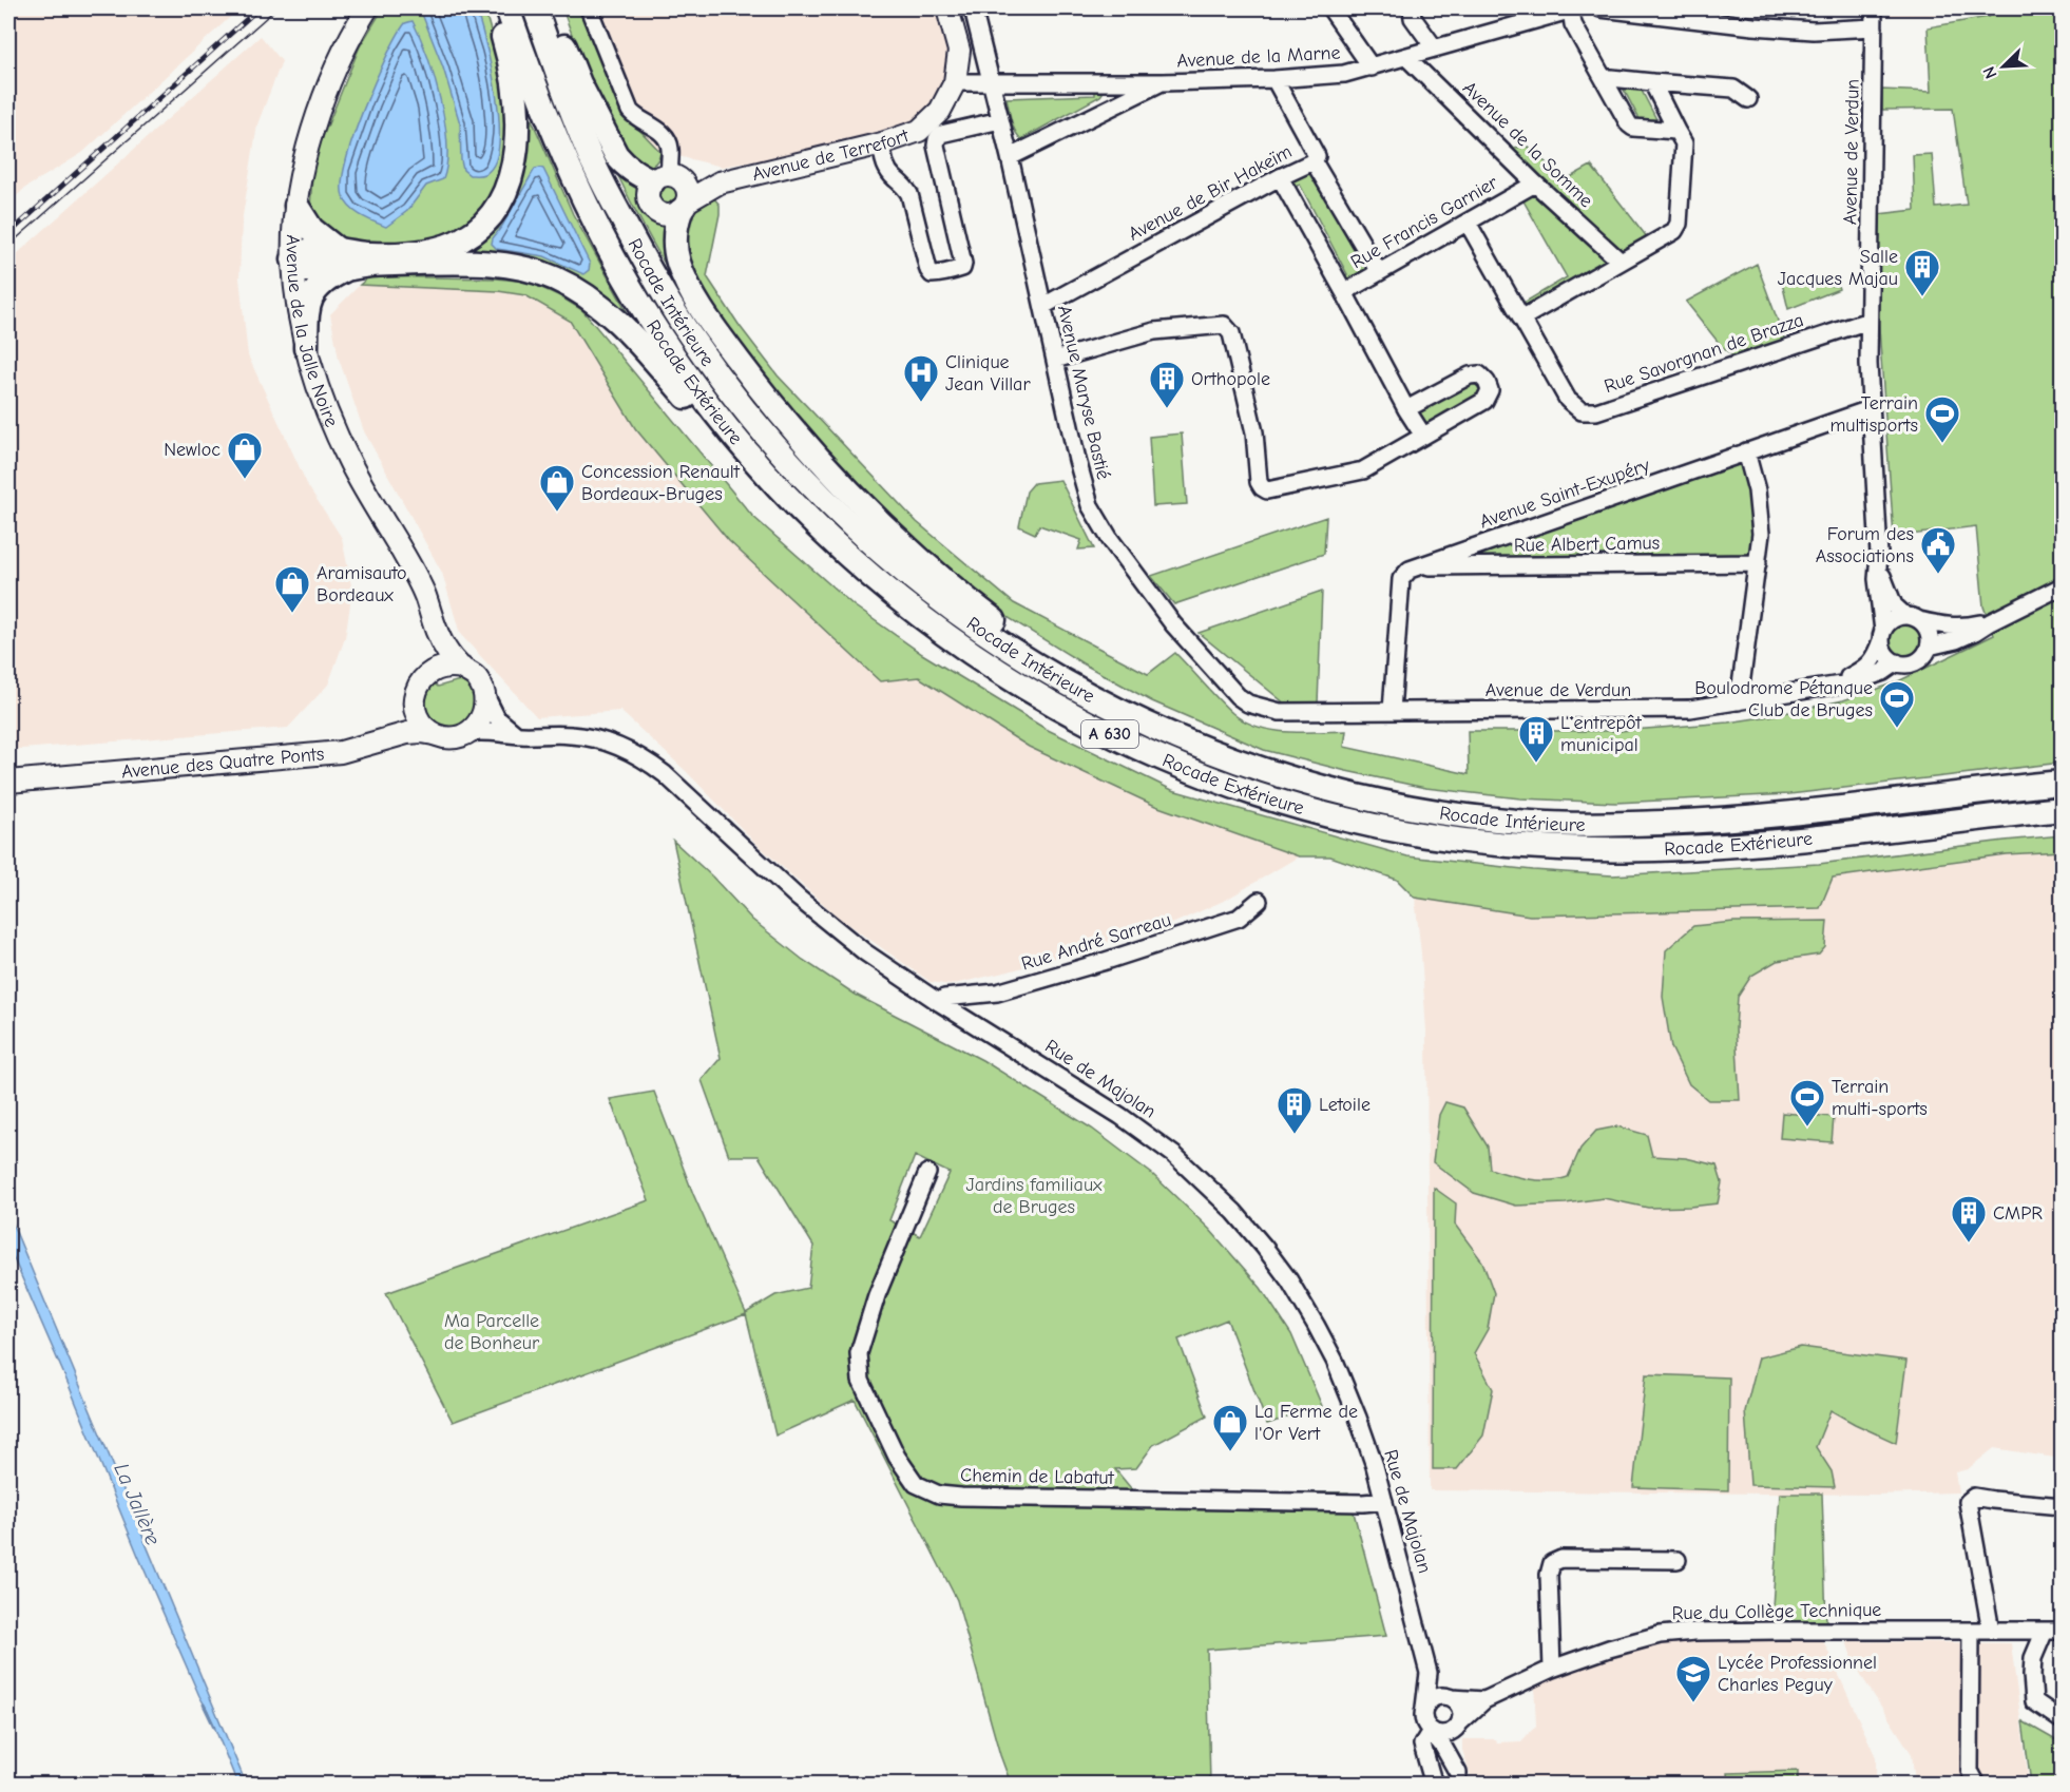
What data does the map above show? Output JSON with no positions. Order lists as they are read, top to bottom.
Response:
{
  "streets": {
    "highway": ["Rocade Intérieure", "Rocade Extérieure", "A 630"],
    "main road": ["Avenue de Terrefort", "Avenue de la Jalle Noire", "Avenue des Quatre Ponts"],
    "street": [
      "Avenue de la Marne",
      "Avenue de la Somme",
      "Avenue de Verdun",
      "Avenue de Bir Hakeïm",
      "Rue Francis Garnier",
      "Rue Savorgnan de Brazza",
      "Avenue Maryse Bastié",
      "Avenue Saint-Exupéry",
      "Rue Albert Camus",
      "Rue André Sarreau",
      "Rue de Majolan",
      "Chemin de Labatut",
      "Rue du Collège Technique"
    ]
  },
  "crossings": [
    ["Avenue de la Marne", "Avenue de la Somme"],
    ["Avenue de la Marne", "Avenue de Terrefort"],
    ["Avenue de la Marne", "Avenue de Bir Hakeïm"],
    ["Avenue de la Marne", "Avenue Maryse Bastié"],
    ["Avenue de la Somme", "Rue Francis Garnier"],
    ["Avenue de Verdun", "Rue Savorgnan de Brazza"],
    ["Avenue de Verdun", "Avenue Maryse Bastié"],
    ["Avenue de Verdun", "Avenue Saint-Exupéry"],
    ["Avenue de Bir Hakeïm", "Avenue Maryse Bastié"],
    ["Rue Francis Garnier", "Rue Savorgnan de Brazza"],
    ["Avenue Saint-Exupéry", "Rue Albert Camus"],
    ["Avenue des Quatre Ponts", "Rue de Majolan"],
    ["Rue André Sarreau", "Rue de Majolan"],
    ["Rue de Majolan", "Chemin de Labatut"],
    ["Rue de Majolan", "Rue du Collège Technique"]
  ],
  "water": ["La Jallère"],
  "parks": ["Jardins familiaux de Bruges", "Ma Parcelle de Bonheur"],
  "places": {
    "building": [
      "Salle Jacques Majau",
      "Orthopole",
      "L'entrepôt municipal",
      "Letoile",
      "CMPR"
    ],
    "hospital": ["Clinique Jean Villar"],
    "sports": ["Terrain multisports", "Boulodrome Pétanque Club de Bruges", "Terrain multi-sports"],
    "shop": [
      "Newloc",
      "Concession Renault Bordeaux-Bruges",
      "Aramisauto Bordeaux",
      "La Ferme de l'Or Vert"
    ],
    "public building": ["Forum des Associations"],
    "school or university": ["Lycée Professionnel Charles Peguy"]
  },
  "north": "bottom left"
}
